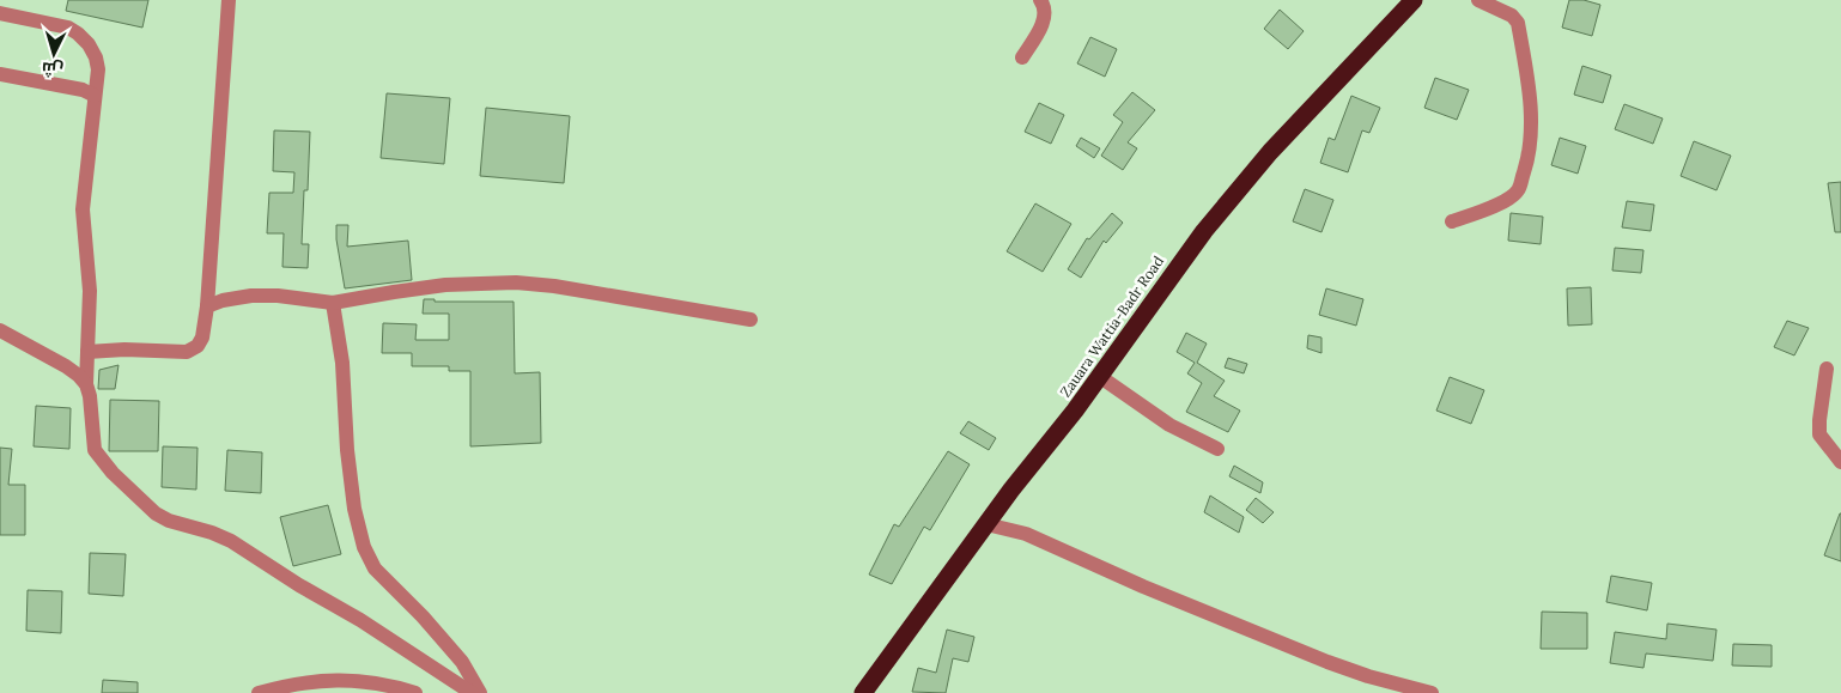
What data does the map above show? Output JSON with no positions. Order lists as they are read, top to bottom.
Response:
{
  "streets": {
    "highway": ["Zauara Wattia-Badr Road"]
  },
  "north": "bottom"
}
